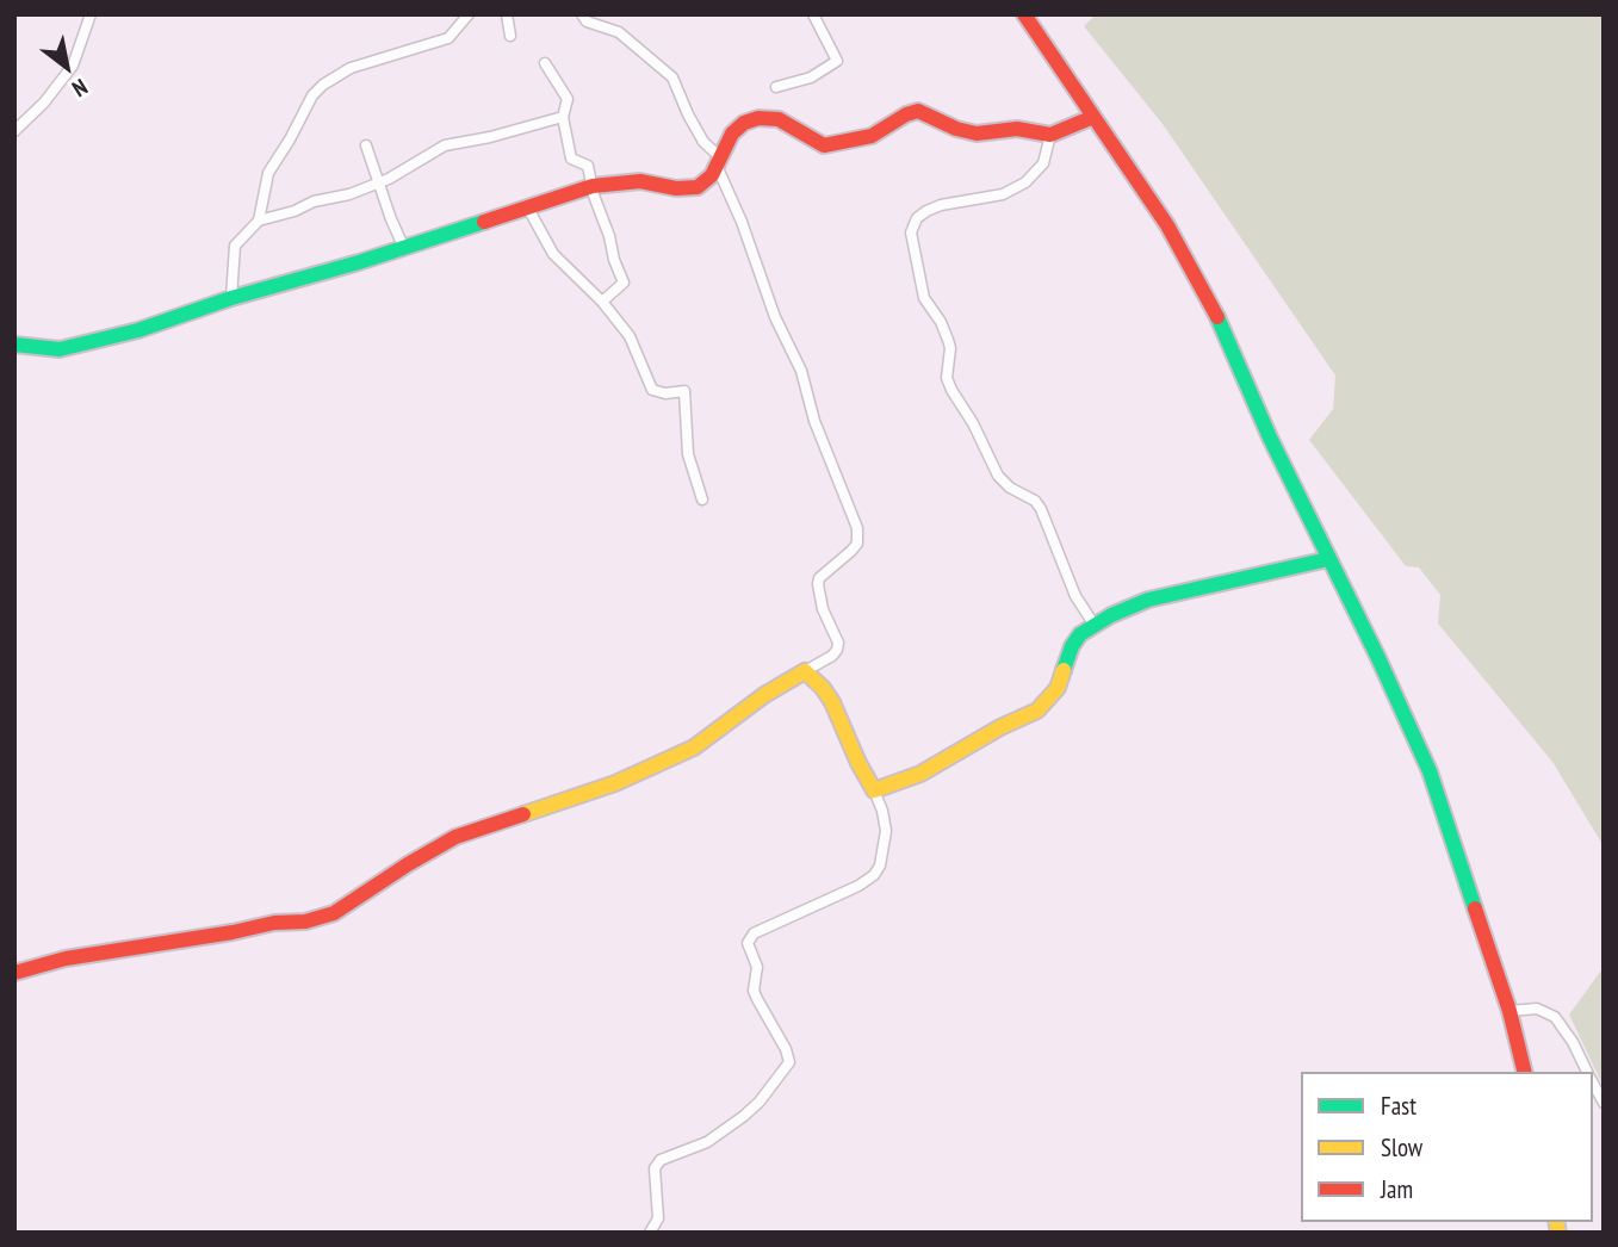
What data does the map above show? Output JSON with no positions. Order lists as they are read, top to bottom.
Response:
{
  "legend": ["Fast", "Slow", "Jam"],
  "north": "bottom right"
}
